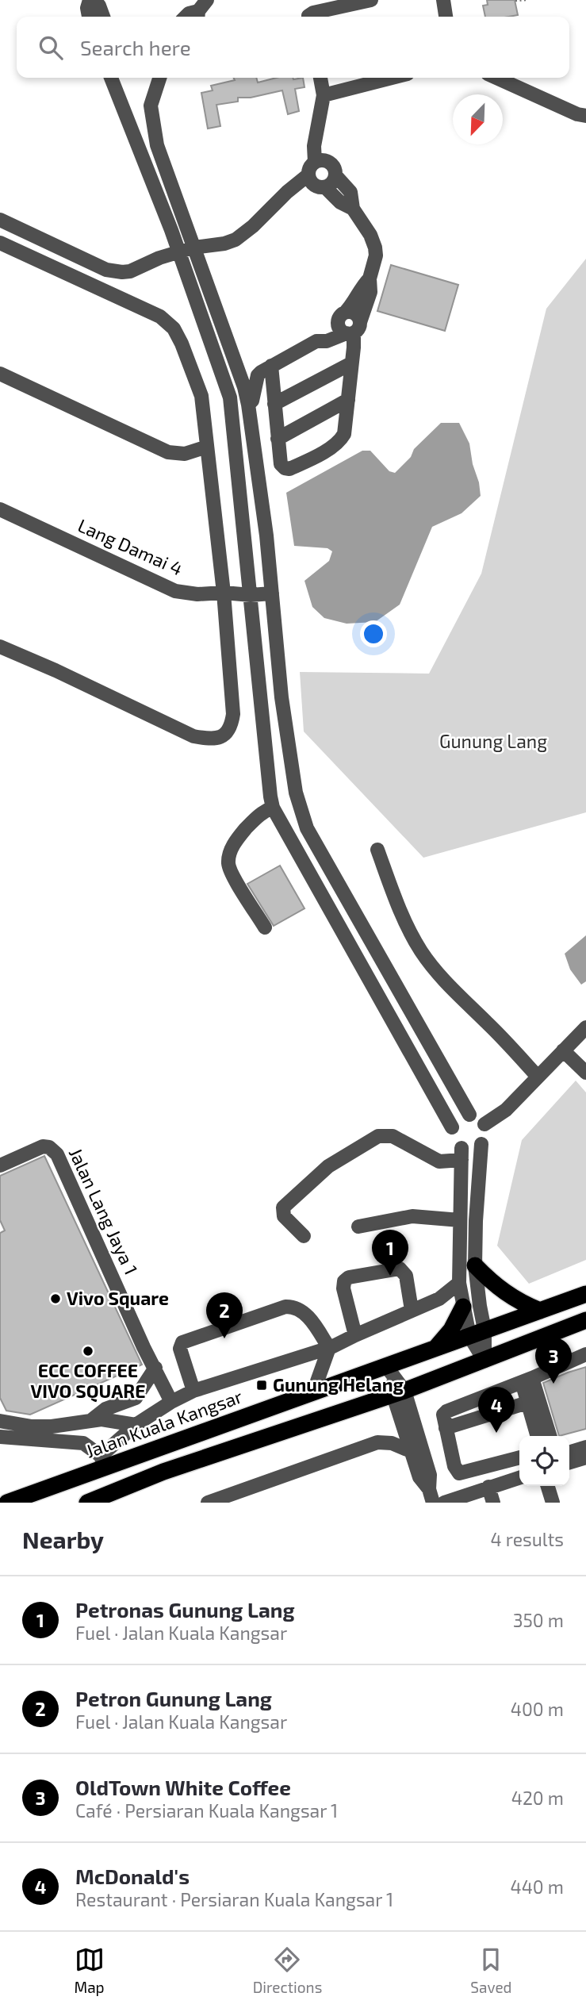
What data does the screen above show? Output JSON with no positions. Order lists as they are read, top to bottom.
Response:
{
  "streets": {
    "highway": ["Jalan Kuala Kangsar"],
    "street": ["Lang Damai 4", "Jalan Lang Jaya 1"]
  },
  "parks": ["Gunung Lang"],
  "places": {
    "other": ["Vivo Square", "ECC COFFEE VIVO SQUARE"],
    "transit": ["Gunung Helang"]
  },
  "north": "bottom left",
  "page": {
    "search": "Search here",
    "pins": [
      "1",
      "2",
      "3",
      "4"
    ],
    "heading": ["Nearby", "4 results"],
    "list": [
      {
        "mark": "1",
        "name": "Petronas Gunung Lang",
        "note": "Fuel · Jalan Kuala Kangsar",
        "value": "350 m"
      },
      {
        "mark": "2",
        "name": "Petron Gunung Lang",
        "note": "Fuel · Jalan Kuala Kangsar",
        "value": "400 m"
      },
      {
        "mark": "3",
        "name": "OldTown White Coffee",
        "note": "Café · Persiaran Kuala Kangsar 1",
        "value": "420 m"
      },
      {
        "mark": "4",
        "name": "McDonald's",
        "note": "Restaurant · Persiaran Kuala Kangsar 1",
        "value": "440 m"
      }
    ],
    "nav": ["Map", "Directions", "Saved"]
  }
}
